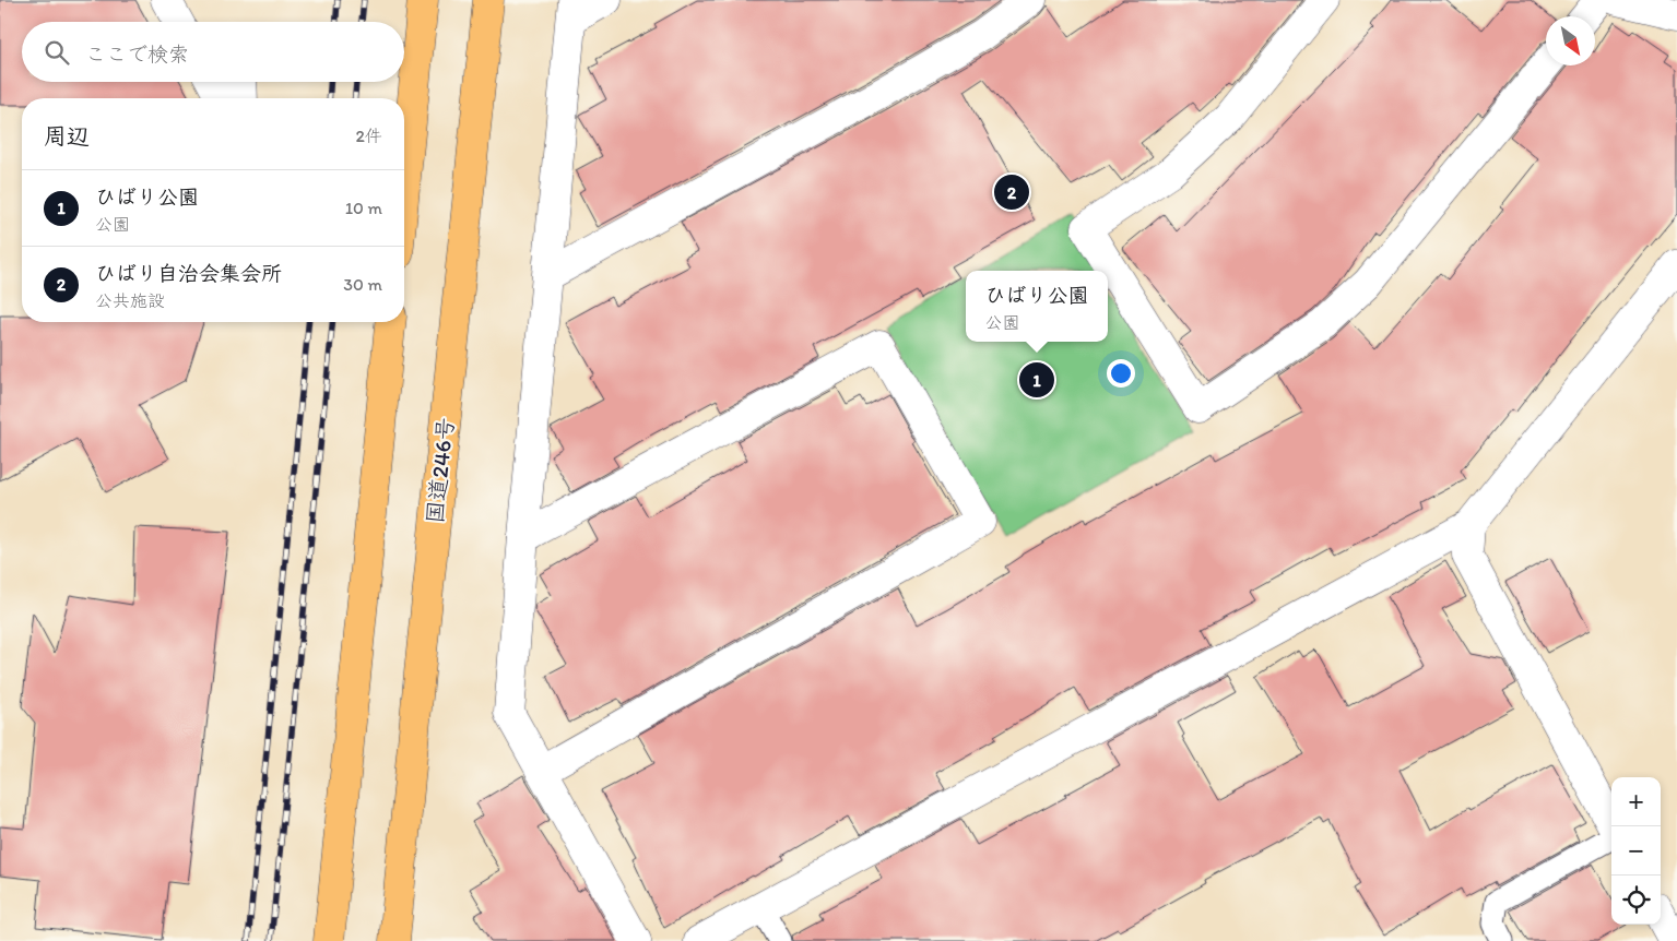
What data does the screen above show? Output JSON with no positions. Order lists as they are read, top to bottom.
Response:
{
  "streets": {
    "highway": ["国道246号"]
  },
  "north": "bottom right",
  "page": {
    "search": "ここで検索",
    "heading": ["周辺", "2件"],
    "list": [
      {
        "mark": "1",
        "name": "ひばり公園",
        "note": "公園",
        "value": "10 m"
      },
      {
        "mark": "2",
        "name": "ひばり自治会集会所",
        "note": "公共施設",
        "value": "30 m"
      }
    ],
    "pins": ["2", "1"],
    "popup": ["ひばり公園", "公園"],
    "map_buttons": ["+", "−"]
  }
}
